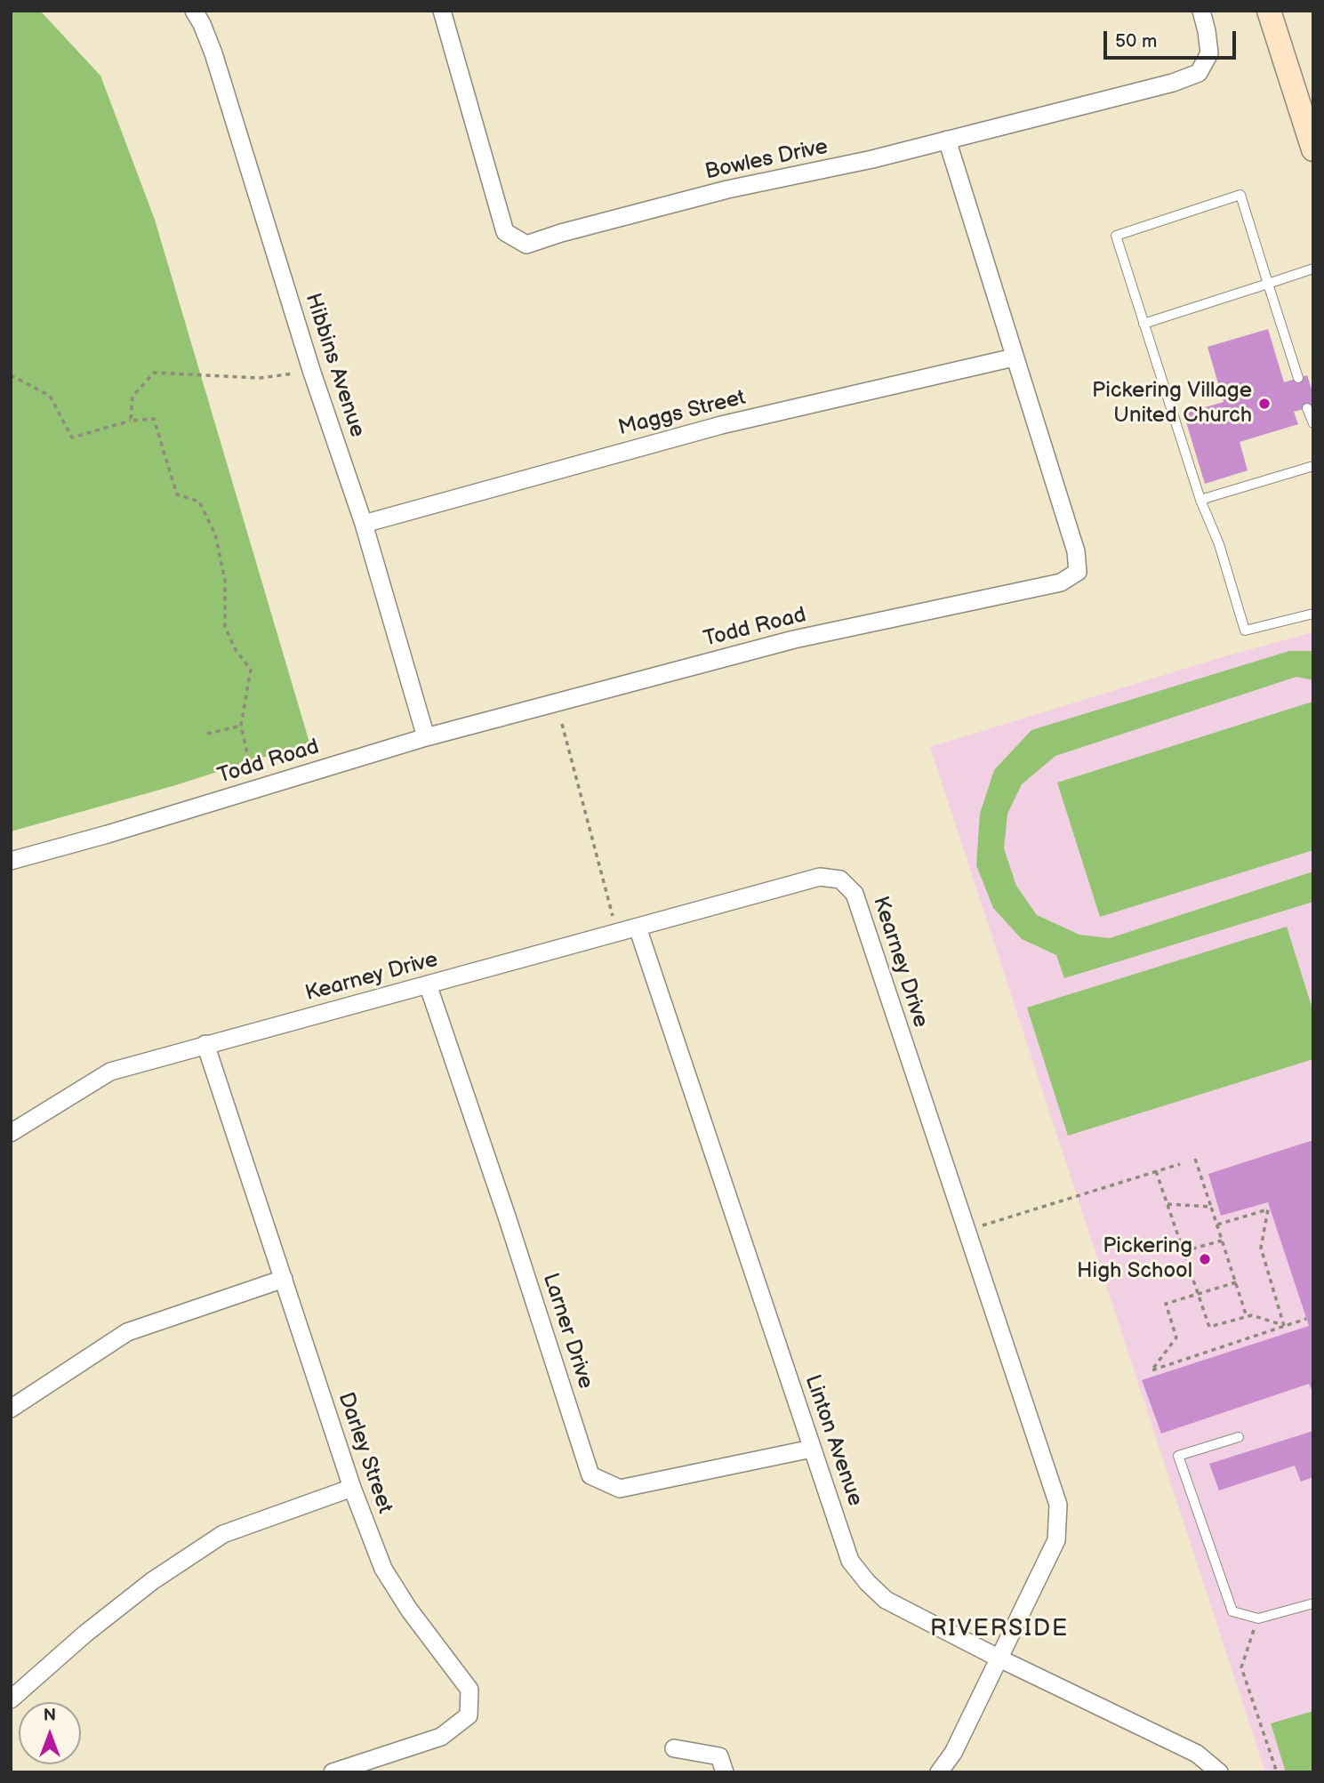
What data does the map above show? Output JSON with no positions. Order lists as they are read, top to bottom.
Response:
{
  "streets": {
    "street": [
      "Bowles Drive",
      "Hibbins Avenue",
      "Maggs Street",
      "Todd Road",
      "Kearney Drive",
      "Larner Drive",
      "Linton Avenue",
      "Darley Street"
    ]
  },
  "crossings": [
    ["Bowles Drive", "Todd Road"],
    ["Hibbins Avenue", "Maggs Street"],
    ["Hibbins Avenue", "Todd Road"],
    ["Maggs Street", "Todd Road"],
    ["Kearney Drive", "Larner Drive"],
    ["Kearney Drive", "Linton Avenue"],
    ["Kearney Drive", "Darley Street"],
    ["Larner Drive", "Linton Avenue"]
  ],
  "districts": ["RIVERSIDE"],
  "places": ["Pickering Village United Church", "Pickering High School"],
  "scale_bar": "50 m",
  "north": "top"
}
